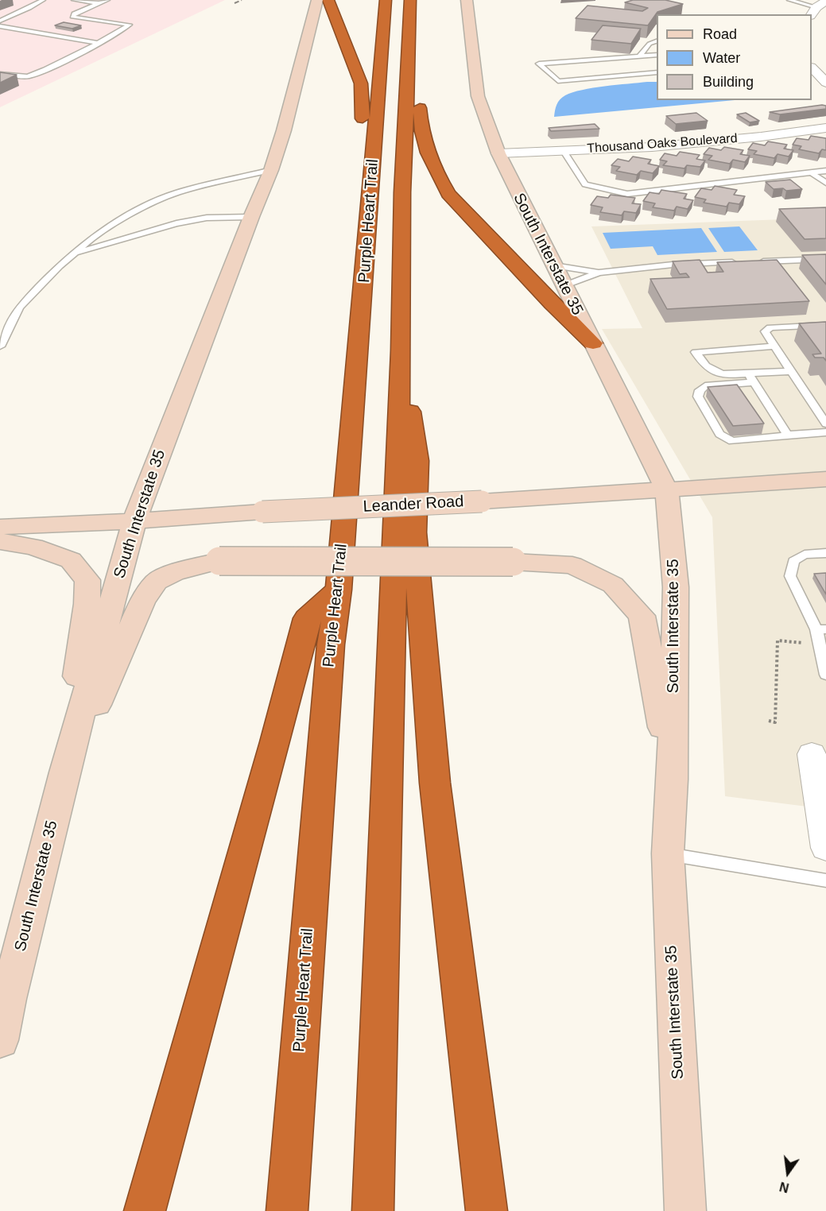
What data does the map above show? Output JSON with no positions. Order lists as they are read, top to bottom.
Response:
{
  "streets": {
    "highway": ["Purple Heart Trail"],
    "main road": ["South Interstate 35", "Leander Road"],
    "street": ["Thousand Oaks Boulevard"]
  },
  "crossings": [
    ["Thousand Oaks Boulevard", "South Interstate 35"],
    ["South Interstate 35", "Leander Road"]
  ],
  "legend": ["Road", "Water", "Building"],
  "north": "bottom"
}
